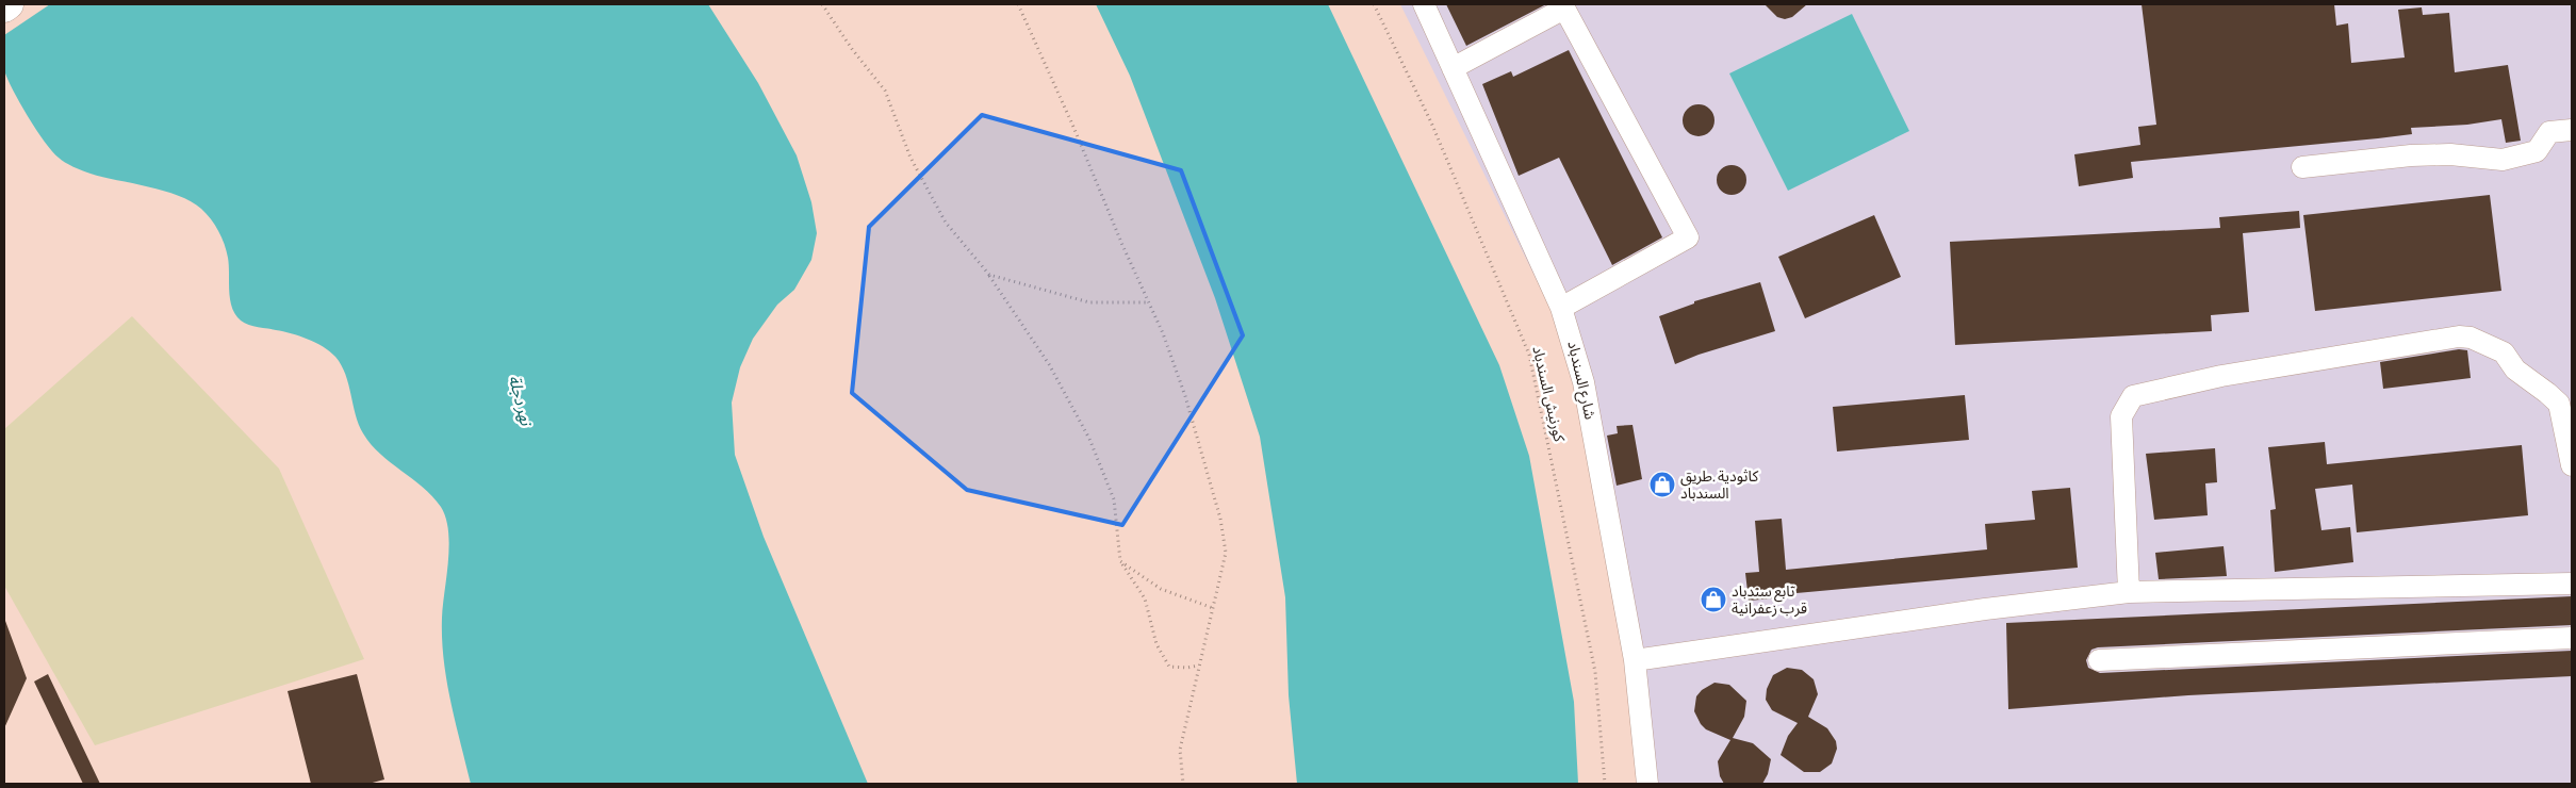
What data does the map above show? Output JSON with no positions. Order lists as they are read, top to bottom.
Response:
{
  "streets": {
    "street": ["شارع السندباد"],
    "path": ["كورنيش السندباد"]
  },
  "water": ["نهر دجلة"],
  "places": {
    "shop": ["كاثودية .طريق السندباد", "تابع سندباد قرب زعفرانية"]
  }
}
